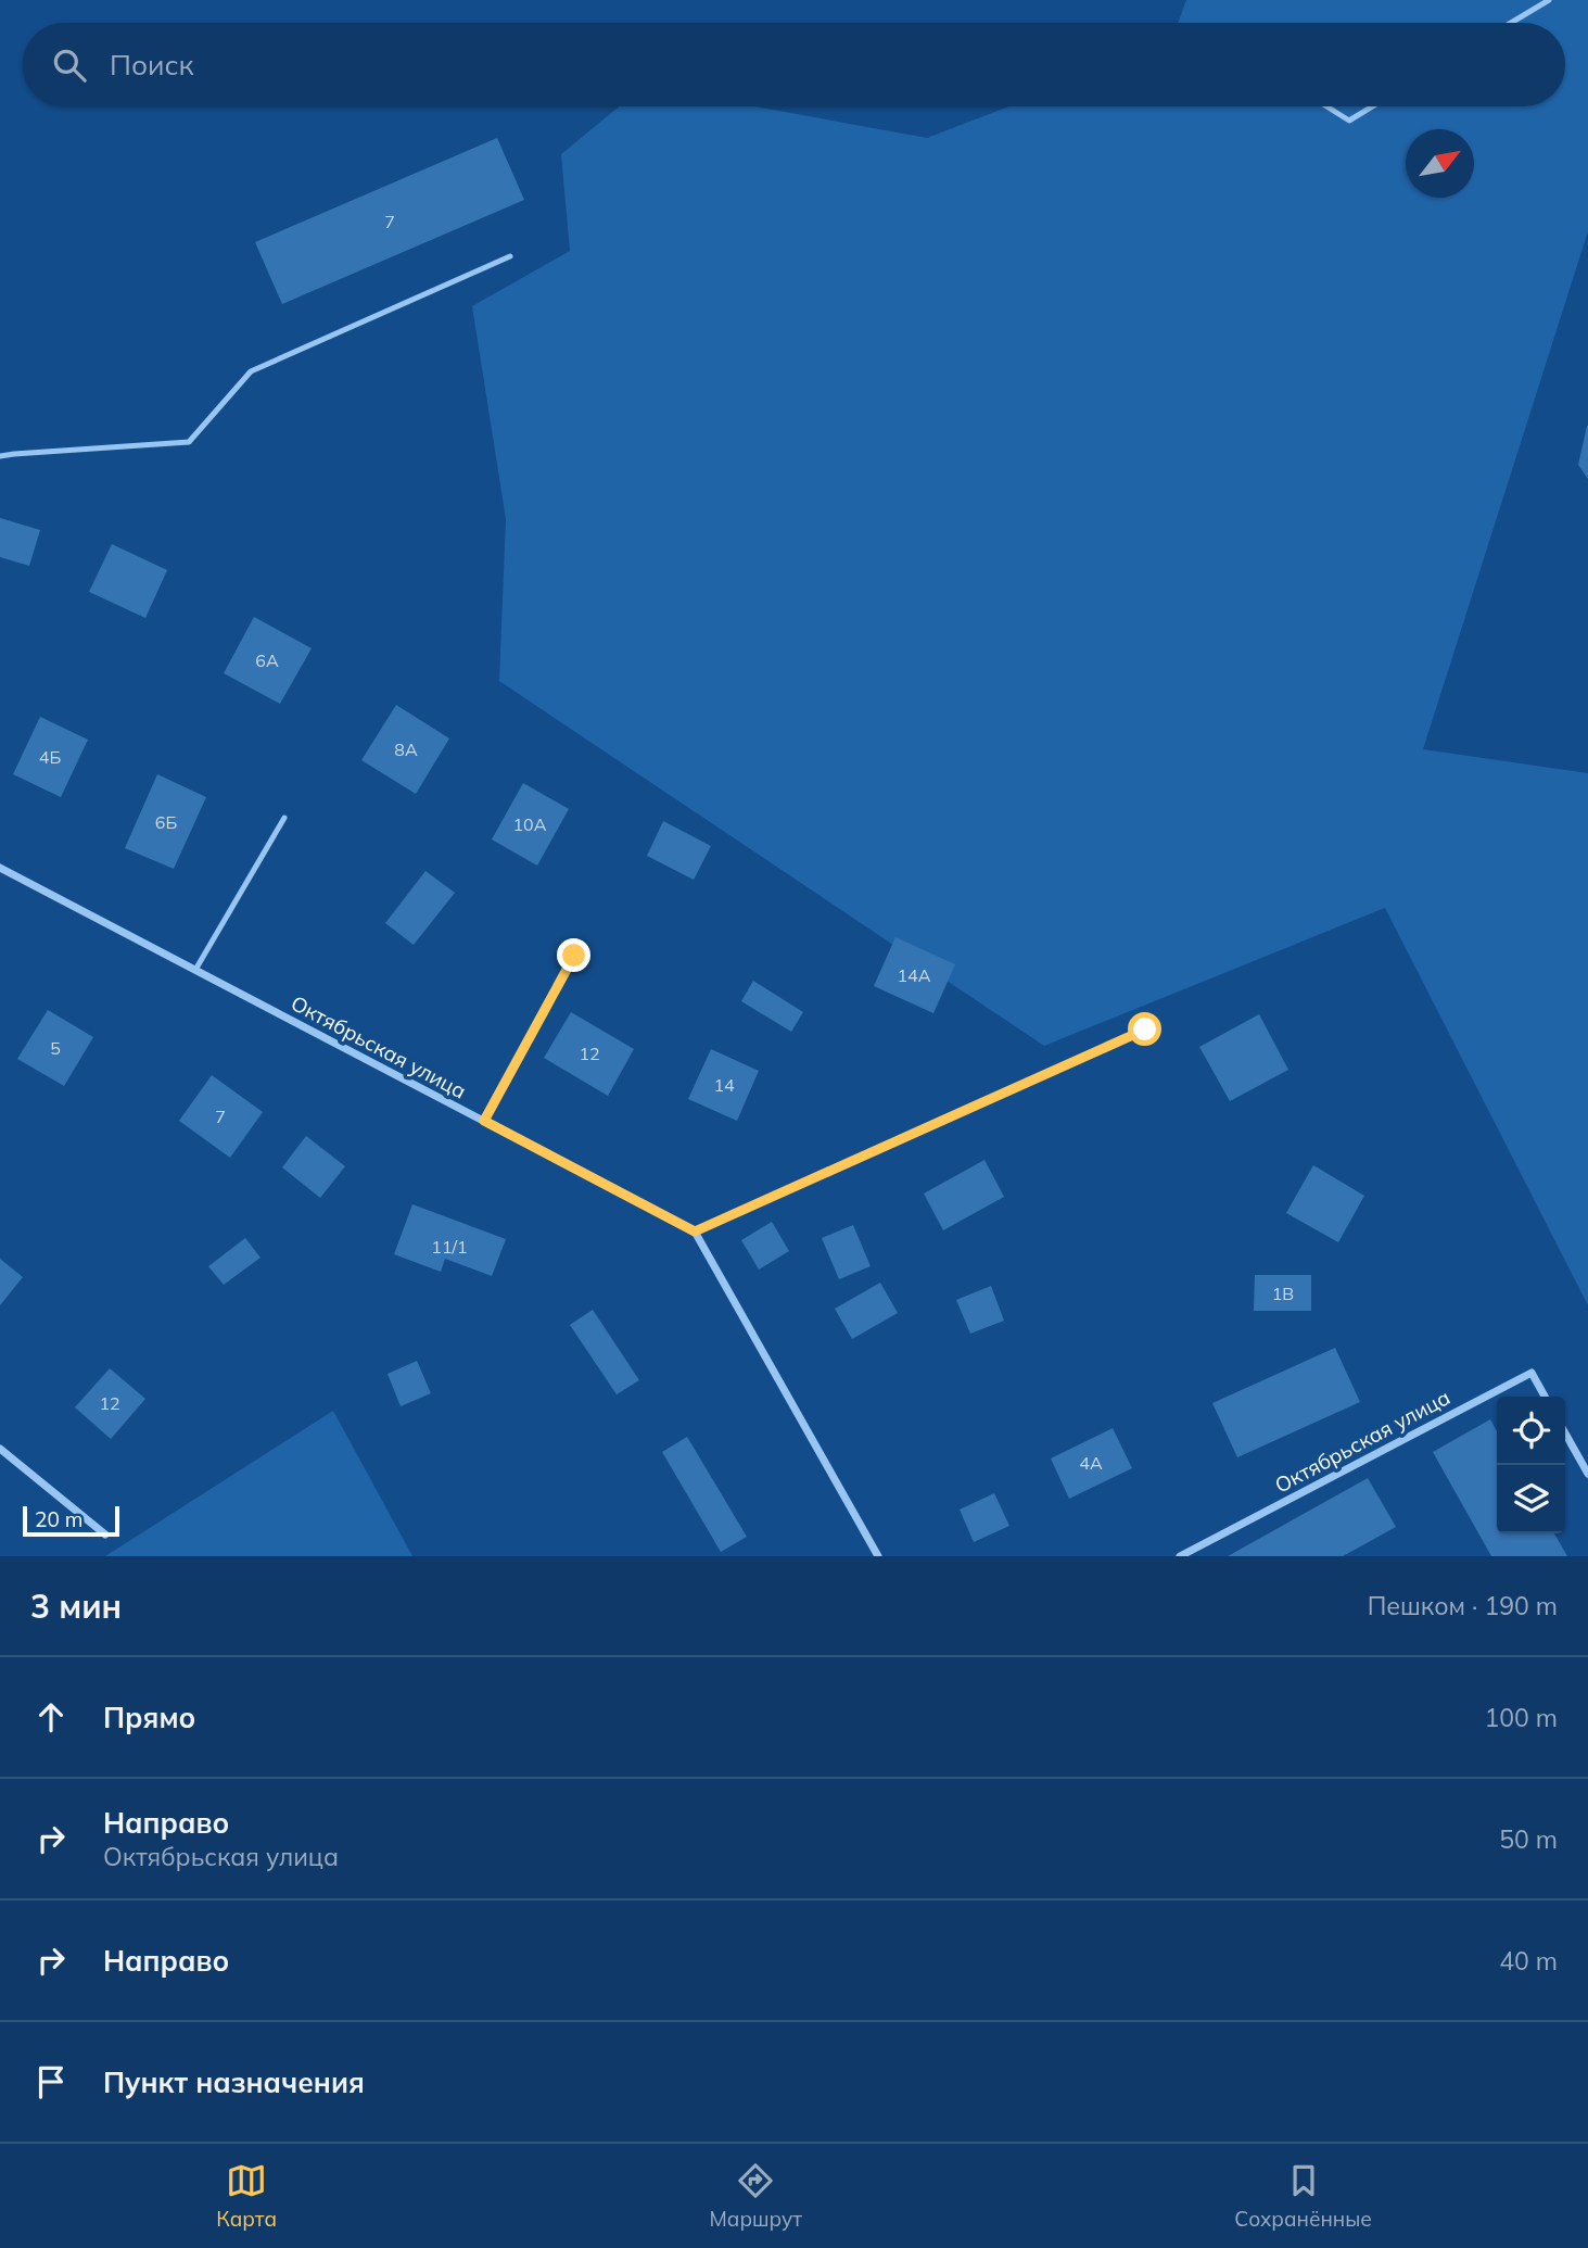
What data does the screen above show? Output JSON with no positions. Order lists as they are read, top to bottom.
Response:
{
  "streets": {
    "street": ["Октябрьская улица"]
  },
  "house_numbers": [
    "7",
    "6А",
    "8А",
    "4Б",
    "6Б",
    "10А",
    "14А",
    "5",
    "12",
    "14",
    "7",
    "11/1",
    "1В",
    "12",
    "4А"
  ],
  "scale_bar": "20 m",
  "north": "top right",
  "page": {
    "search": "Поиск",
    "scale": "20 m",
    "heading": ["3 мин", "Пешком · 190 m"],
    "list": [
      ["Прямо", "100 m"],
      ["Направо", "Октябрьская улица", "50 m"],
      ["Направо", "40 m"],
      "Пункт назначения"
    ],
    "nav": ["Карта", "Маршрут", "Сохранённые"]
  }
}
